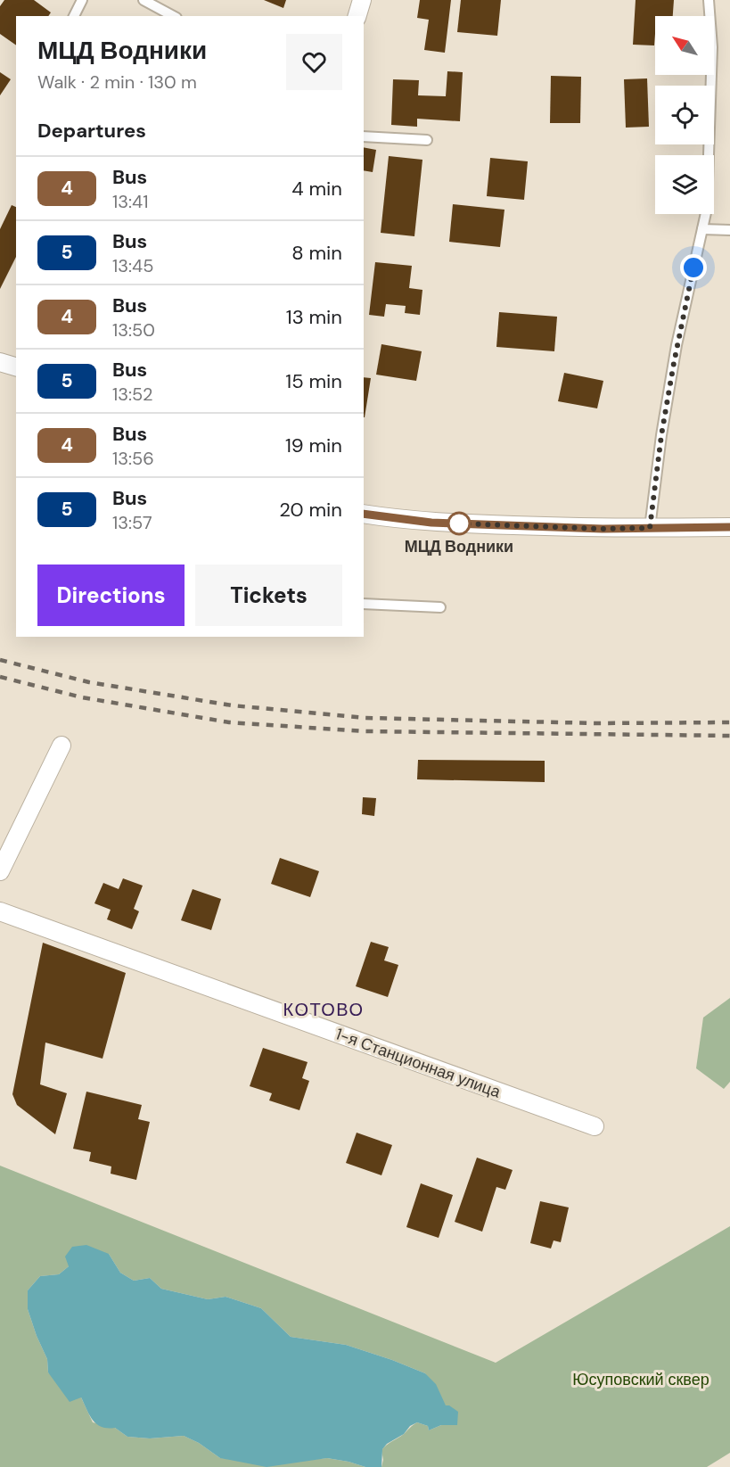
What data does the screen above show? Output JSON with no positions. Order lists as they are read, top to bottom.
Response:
{
  "streets": {
    "street": ["1-я Станционная улица"]
  },
  "districts": ["КОТОВО"],
  "parks": ["Юсуповский сквер"],
  "places": ["МЦД Водники"],
  "lines": ["bus line 4"],
  "north": "top left",
  "page": {
    "heading": [
      ["МЦД Водники", "Walk · 2 min · 130 m"],
      "Departures"
    ],
    "list": [
      {
        "mark": "4",
        "name": "Bus",
        "note": "13:41",
        "value": "4 min"
      },
      {
        "mark": "5",
        "name": "Bus",
        "note": "13:45",
        "value": "8 min"
      },
      {
        "mark": "4",
        "name": "Bus",
        "note": "13:50",
        "value": "13 min"
      },
      {
        "mark": "5",
        "name": "Bus",
        "note": "13:52",
        "value": "15 min"
      },
      {
        "mark": "4",
        "name": "Bus",
        "note": "13:56",
        "value": "19 min"
      },
      {
        "mark": "5",
        "name": "Bus",
        "note": "13:57",
        "value": "20 min"
      }
    ],
    "buttons": ["Directions", "Tickets"]
  }
}
